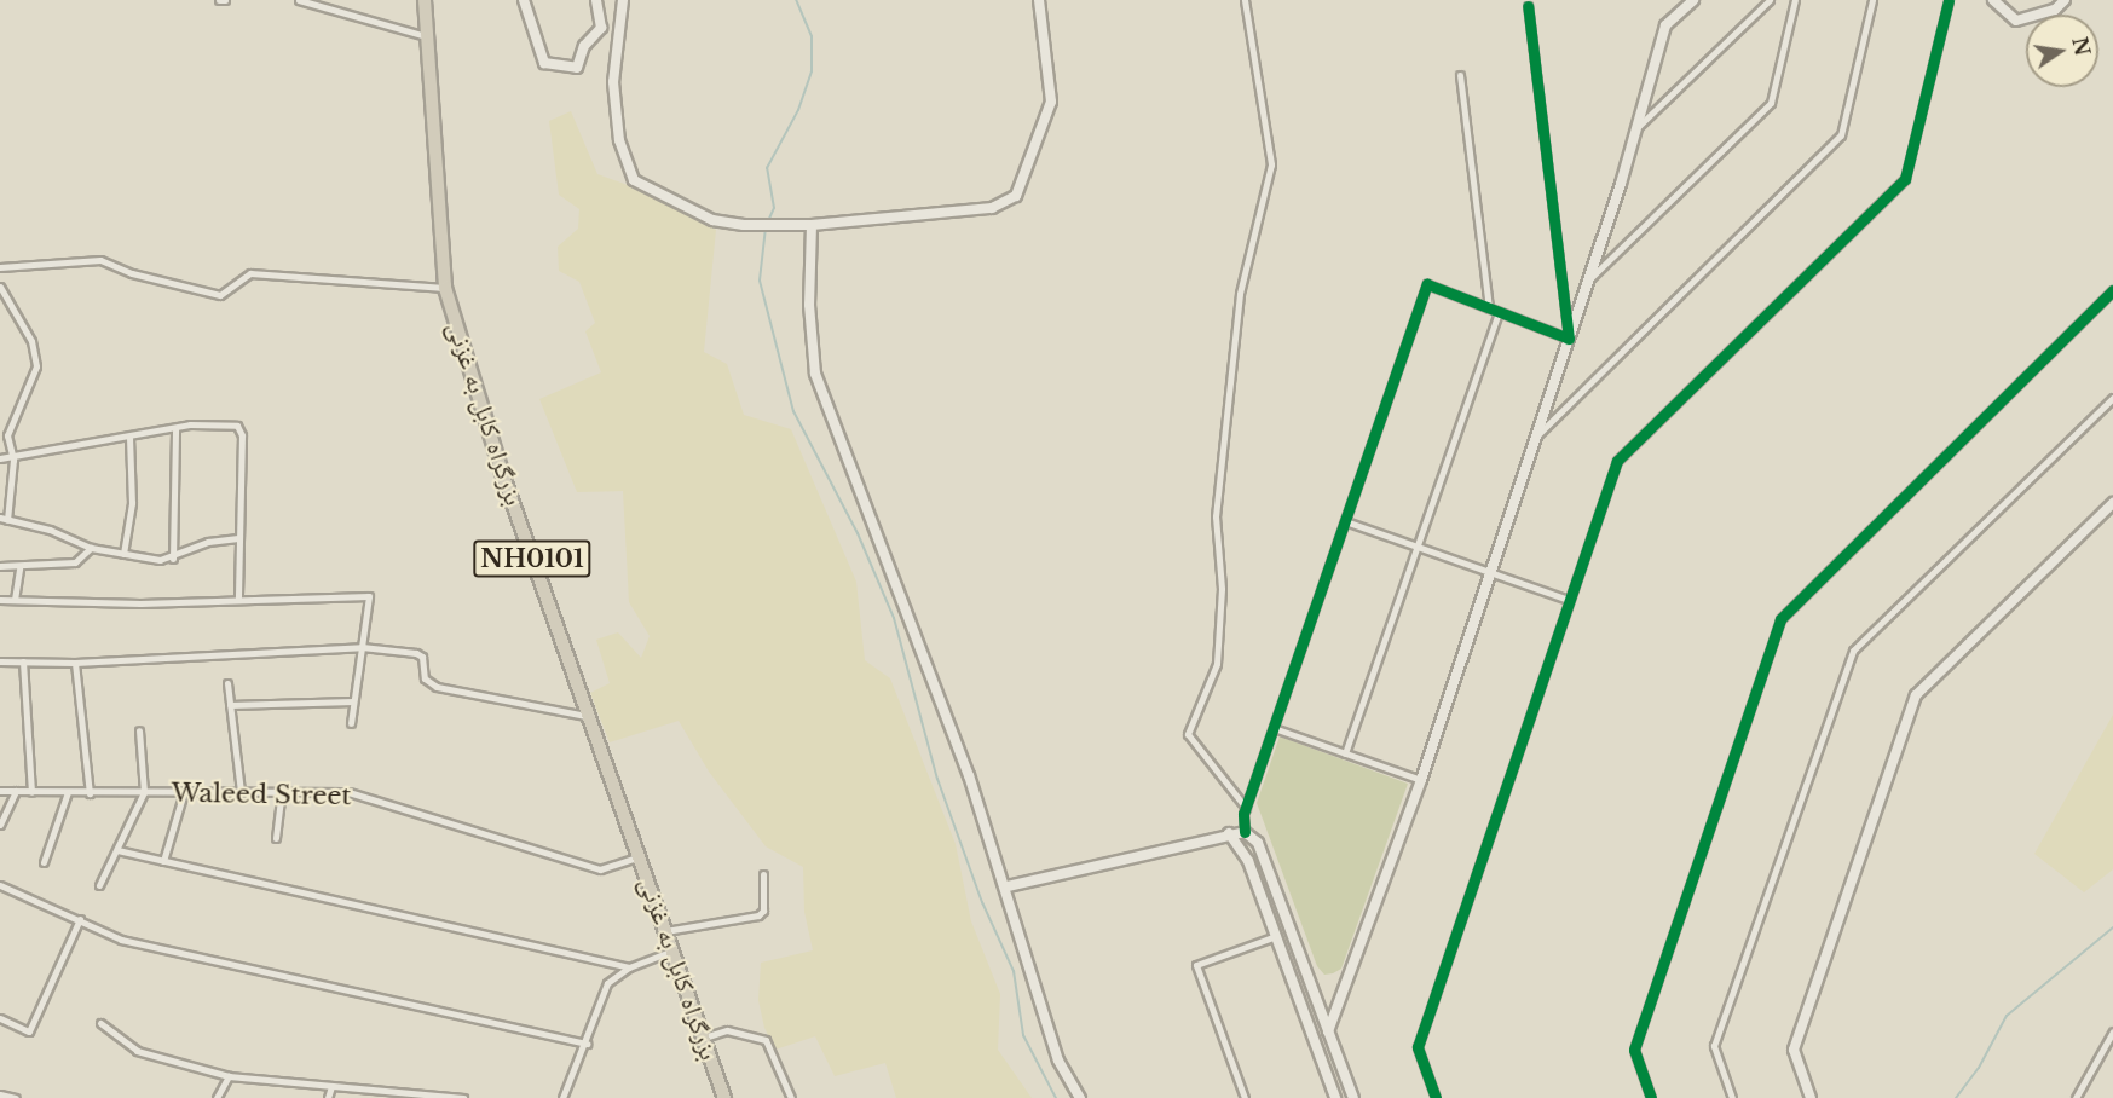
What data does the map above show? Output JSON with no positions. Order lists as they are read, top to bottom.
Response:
{
  "streets": {
    "highway": ["بزرگراه کابل به غزنی", "NH0101"],
    "street": ["Waleed Street"]
  },
  "crossings": [
    ["بزرگراه کابل به غزنی", "Waleed Street"]
  ],
  "north": "right"
}
